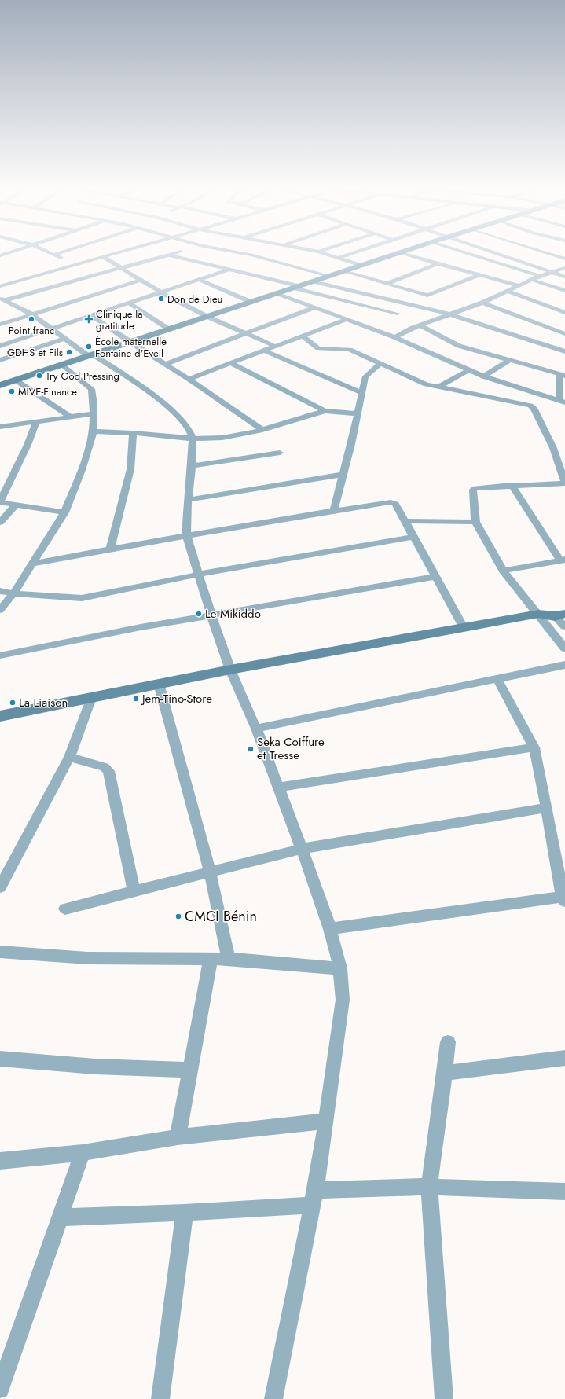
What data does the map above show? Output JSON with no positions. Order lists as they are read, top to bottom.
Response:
{
  "places": {
    "other": [
      "Don de Dieu",
      "Point franc",
      "École maternelle Fontaine d'Eveil",
      "GDHS et Fils",
      "Try God Pressing",
      "MIVE-Finance",
      "Le Mikiddo",
      "Jem-Tino-Store",
      "La Liaison",
      "Seka Coiffure et Tresse",
      "CMCI Bénin"
    ],
    "health": ["Clinique la gratitude"]
  }
}
